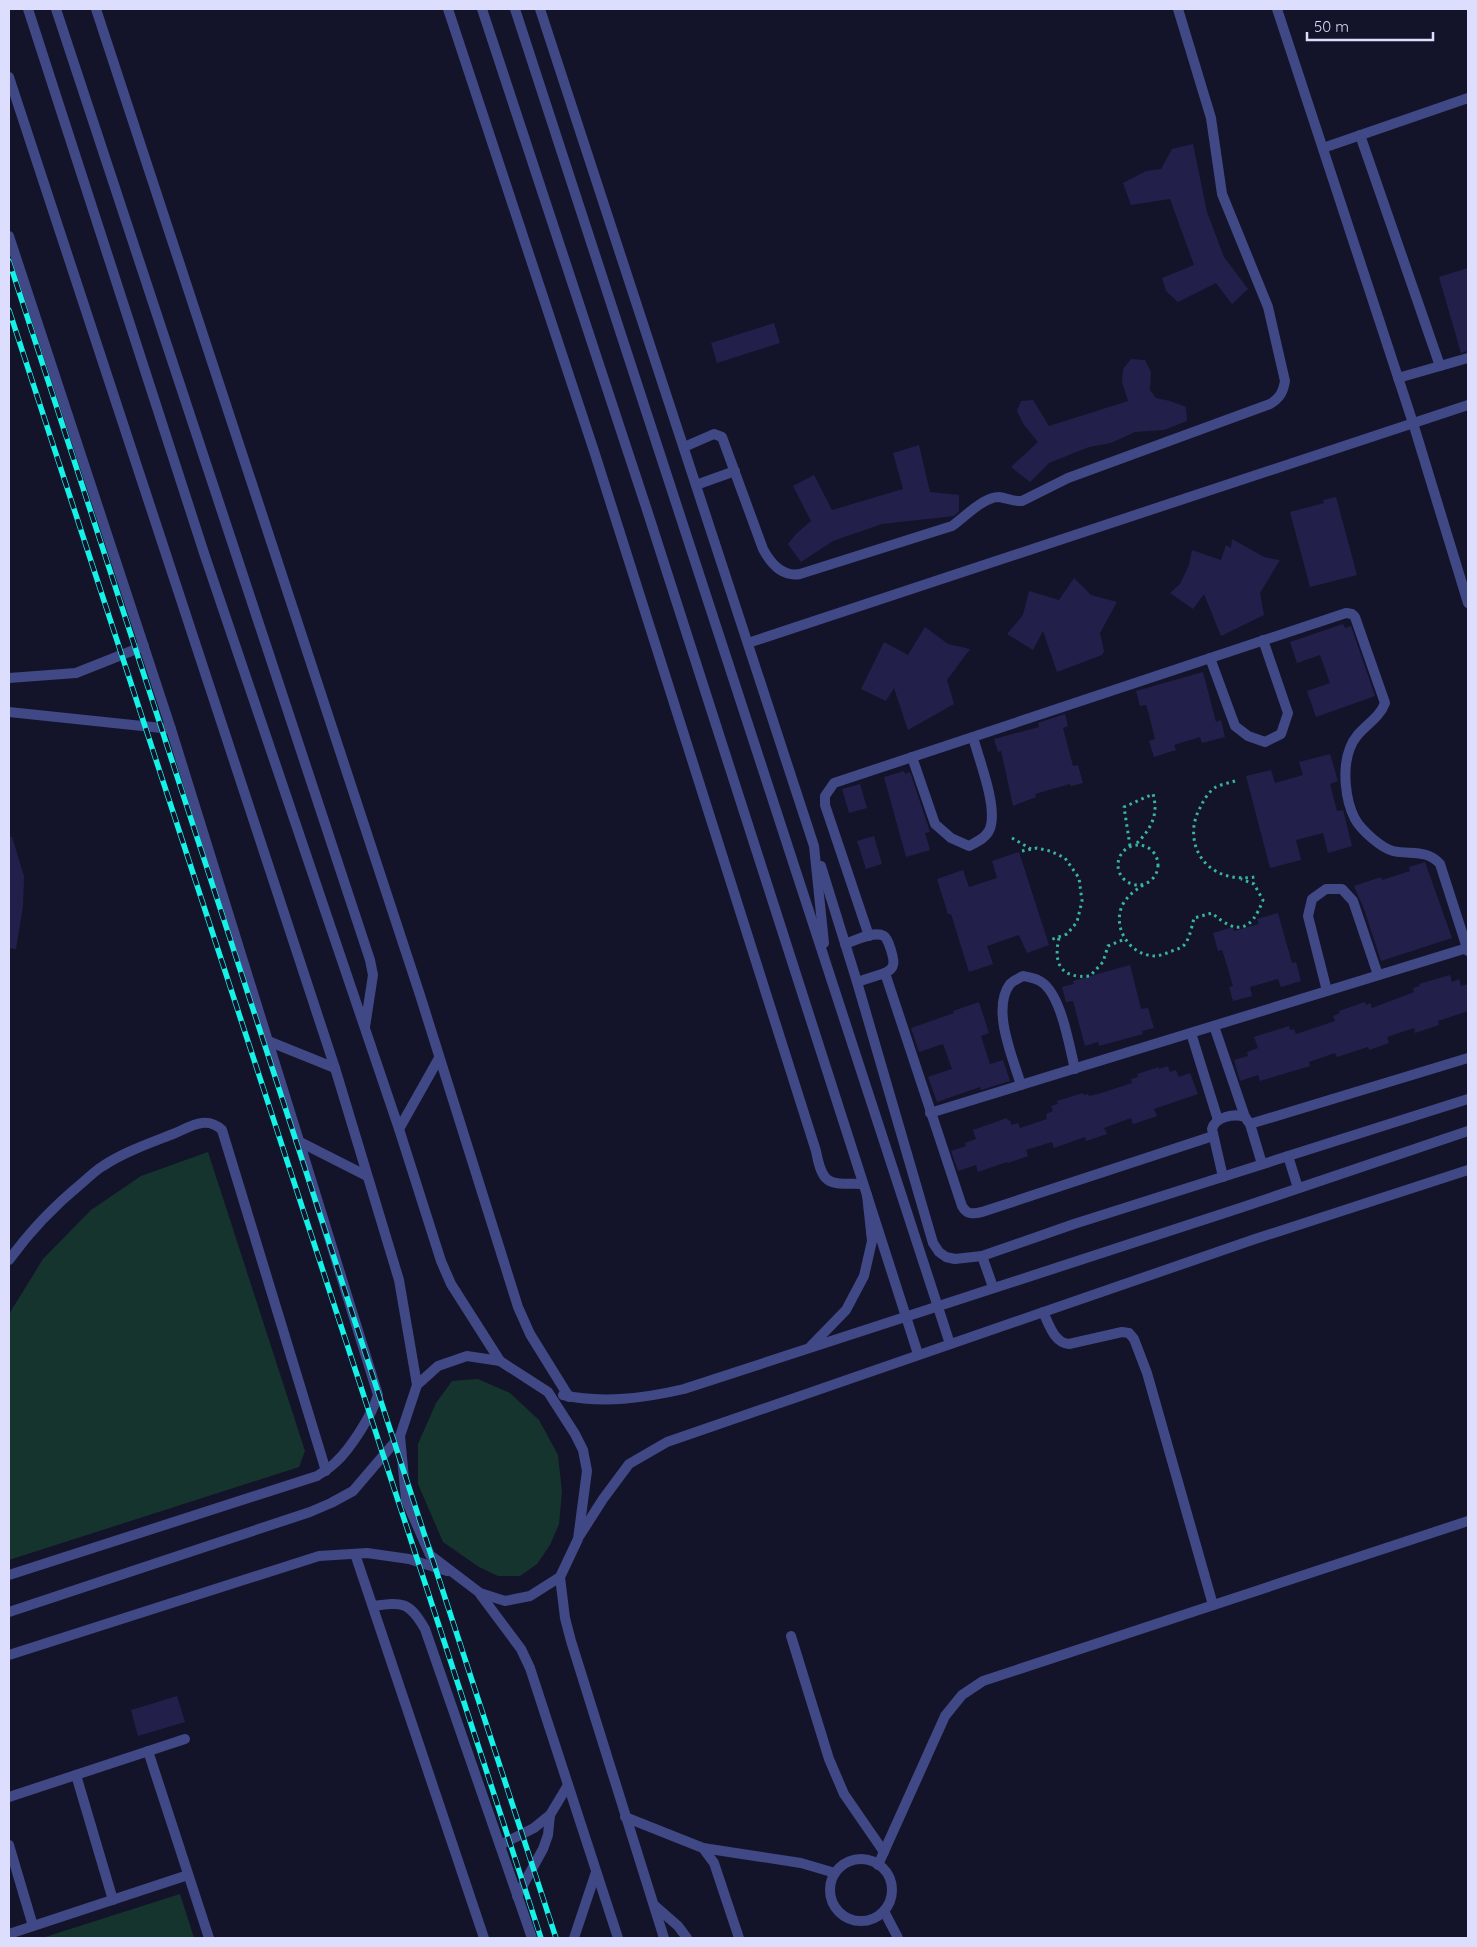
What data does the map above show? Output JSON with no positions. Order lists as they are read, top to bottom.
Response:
{
  "scale_bar": "50 m"
}
